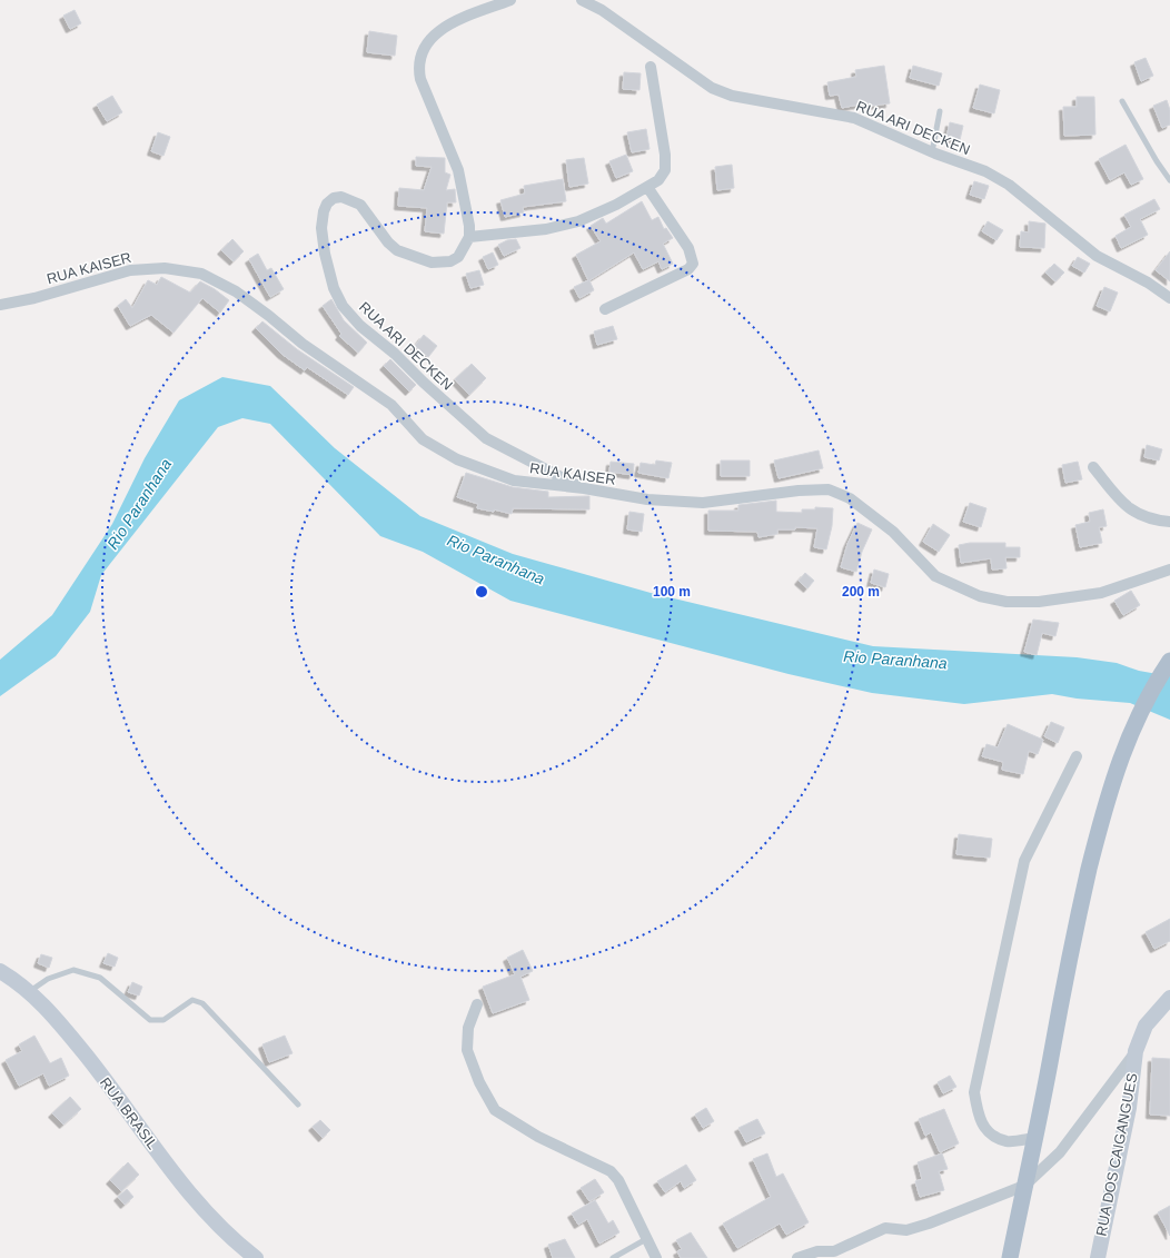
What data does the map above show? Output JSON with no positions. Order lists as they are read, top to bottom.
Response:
{
  "streets": {
    "street": [
      "RUA ARI DECKEN",
      "RUA KAISER",
      "RUA BRASIL",
      "RUA DOS CAIGANGUES"
    ]
  },
  "crossings": [
    ["RUA ARI DECKEN", "RUA KAISER"]
  ],
  "water": ["Rio Paranhana"],
  "rings": ["100 m", "200 m"]
}
